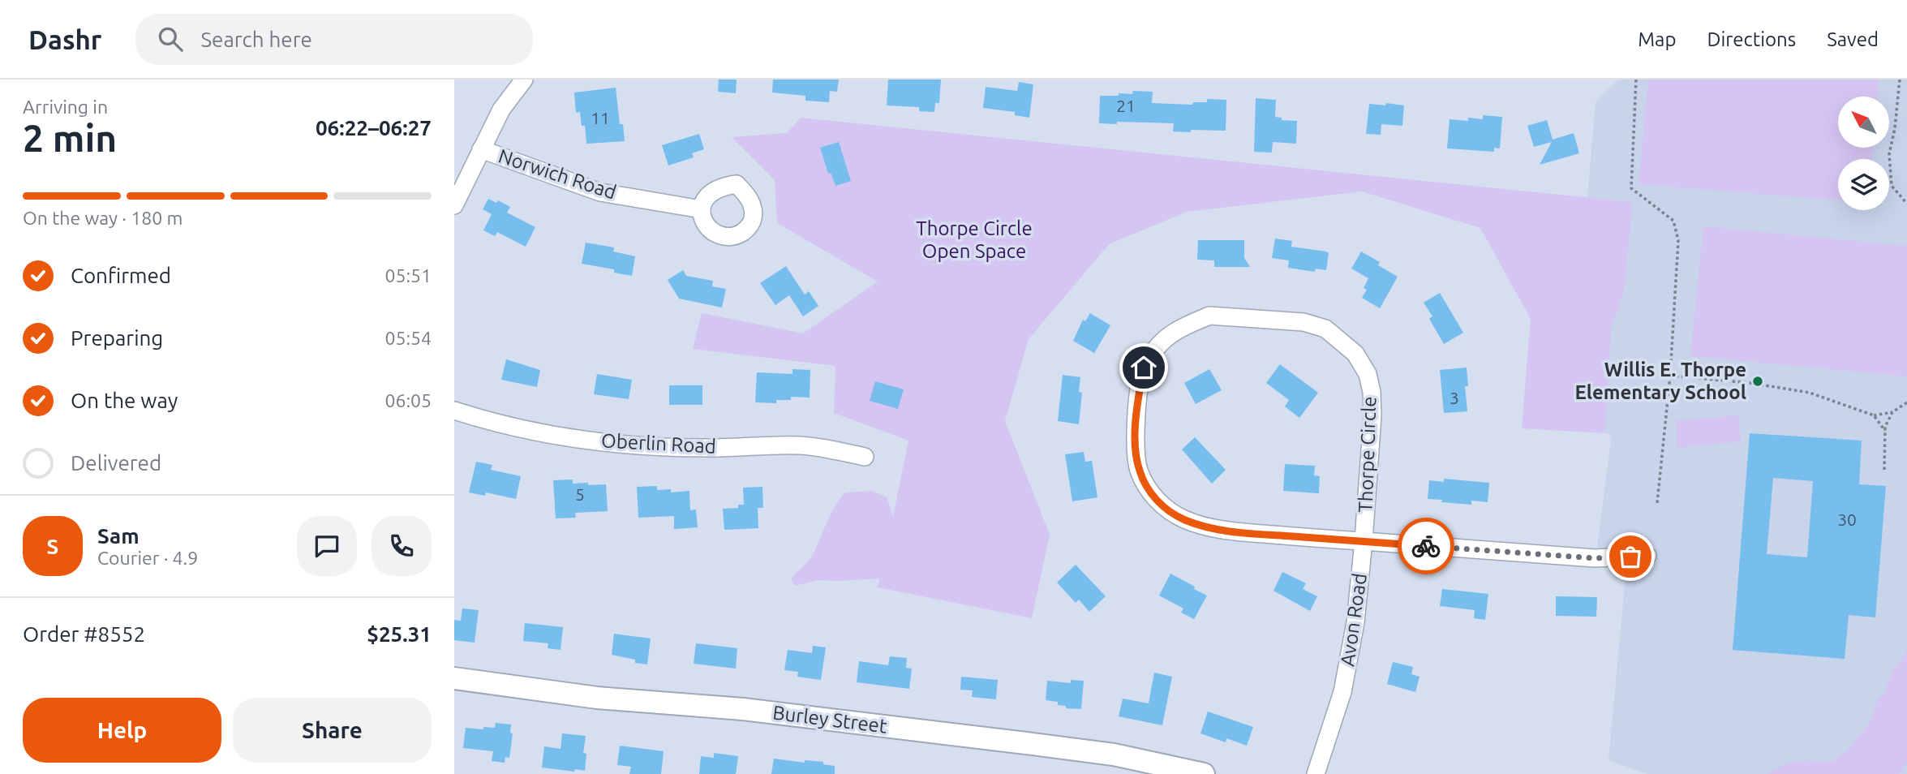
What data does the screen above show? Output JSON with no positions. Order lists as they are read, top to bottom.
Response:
{
  "streets": {
    "main road": ["Burley Street"],
    "street": [
      "Norwich Road",
      "Oberlin Road",
      "Thorpe Circle",
      "Avon Road"
    ]
  },
  "crossings": [
    ["Thorpe Circle", "Avon Road"]
  ],
  "parks": ["Thorpe Circle Open Space"],
  "places": ["Willis E. Thorpe Elementary School"],
  "house_numbers": [
    "21",
    "11",
    "3",
    "5",
    "30"
  ],
  "north": "top left",
  "page": {
    "header": "Dashr",
    "search": "Search here",
    "nav": ["Map", "Directions", "Saved"],
    "heading": ["2 min", "Arriving in", "06:22–06:27"],
    "panel": [
      "Sam",
      "Courier · 4.9",
      "Order #8552",
      "$25.31"
    ],
    "bar": "On the way · 180 m",
    "list": [
      ["Confirmed", "05:51"],
      ["Preparing", "05:54"],
      ["On the way", "06:05"],
      "Delivered"
    ],
    "round": "S",
    "buttons": ["Help", "Share"]
  }
}
